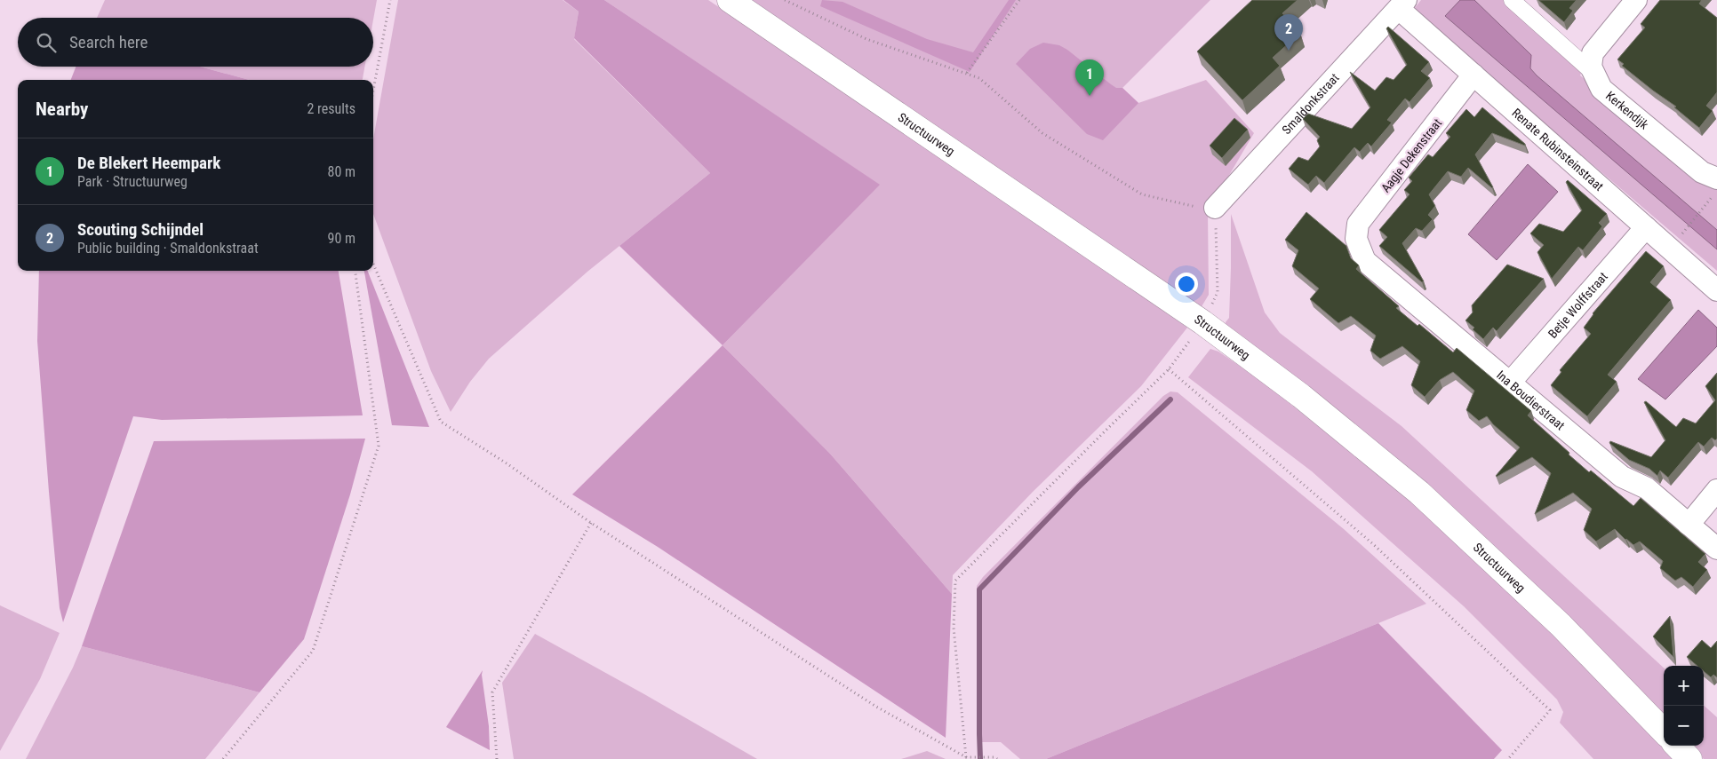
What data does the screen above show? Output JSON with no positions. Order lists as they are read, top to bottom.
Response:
{
  "streets": {
    "main road": ["Structuurweg"],
    "street": [
      "Smaldonkstraat",
      "Kerkendijk",
      "Renate Rubinsteinstraat",
      "Aagje Dekenstraat",
      "Betje Wolffstraat",
      "Ina Boudierstraat"
    ]
  },
  "crossings": [
    ["Smaldonkstraat", "Renate Rubinsteinstraat"],
    ["Renate Rubinsteinstraat", "Aagje Dekenstraat"],
    ["Renate Rubinsteinstraat", "Betje Wolffstraat"],
    ["Aagje Dekenstraat", "Ina Boudierstraat"],
    ["Betje Wolffstraat", "Ina Boudierstraat"]
  ],
  "page": {
    "pins": ["2", "1"],
    "search": "Search here",
    "heading": ["Nearby", "2 results"],
    "list": [
      {
        "mark": "1",
        "name": "De Blekert Heempark",
        "note": "Park · Structuurweg",
        "value": "80 m"
      },
      {
        "mark": "2",
        "name": "Scouting Schijndel",
        "note": "Public building · Smaldonkstraat",
        "value": "90 m"
      }
    ],
    "map_buttons": ["+", "−"]
  }
}
